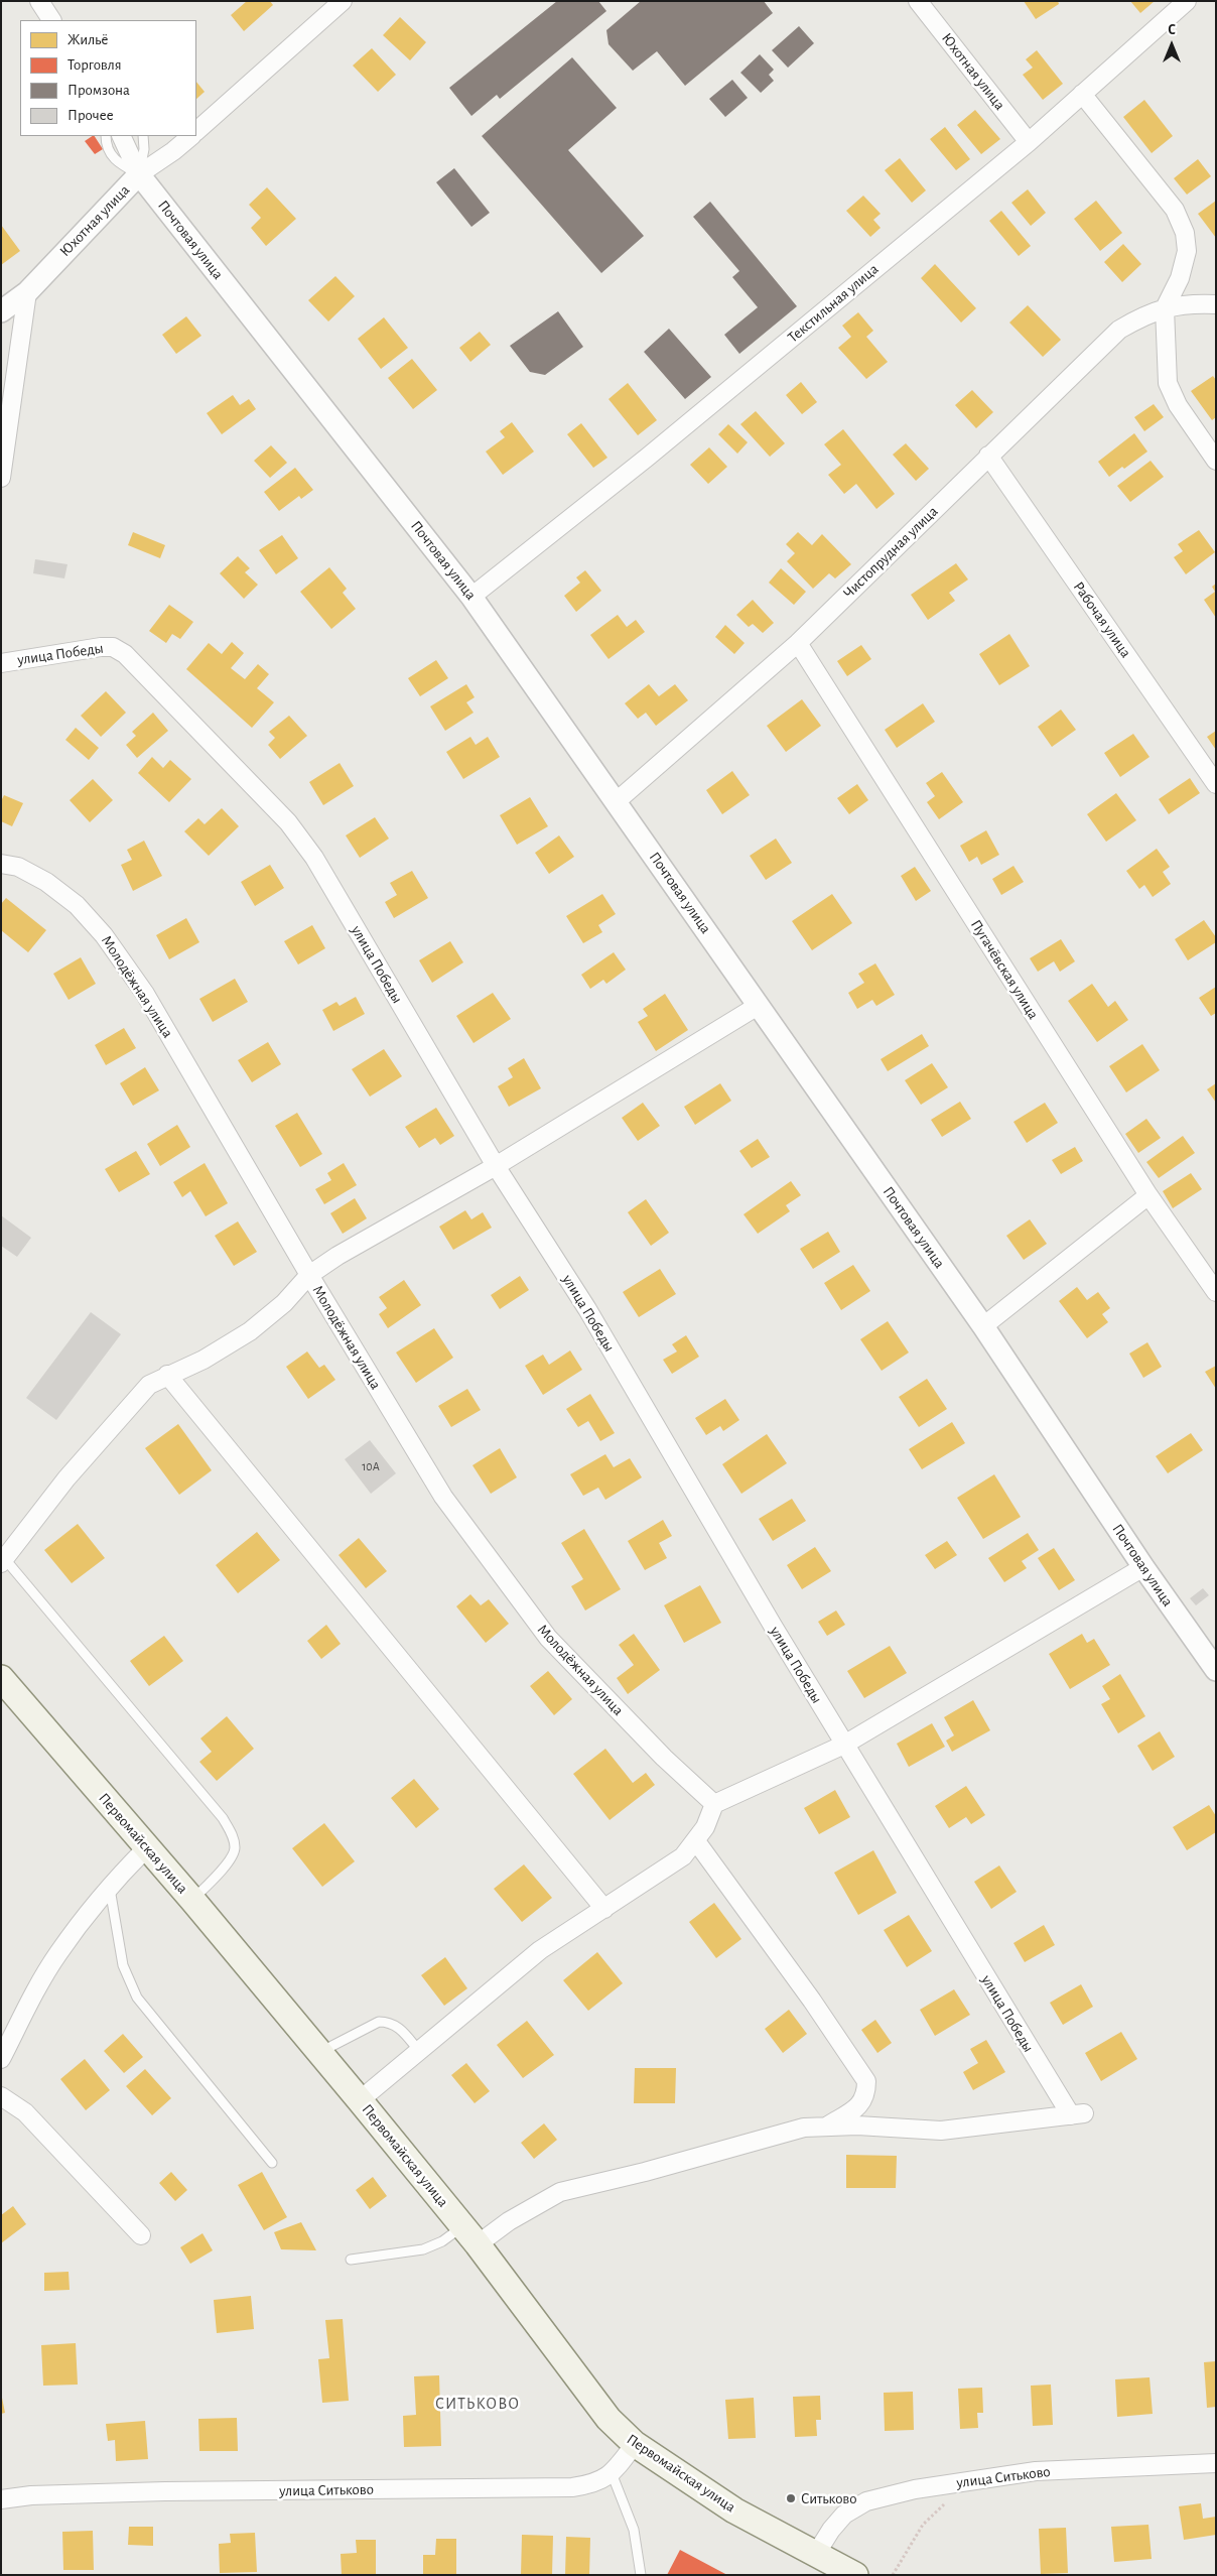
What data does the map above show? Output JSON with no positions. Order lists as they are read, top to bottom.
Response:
{
  "streets": {
    "main road": ["Первомайская улица"],
    "street": [
      "Юхотная улица",
      "Почтовая улица",
      "Текстильная улица",
      "Чистопрудная улица",
      "Рабочая улица",
      "улица Победы",
      "Пугачёвская улица",
      "Молодёжная улица",
      "улица Ситьково"
    ]
  },
  "crossings": [
    ["Юхотная улица", "Почтовая улица"],
    ["Юхотная улица", "Текстильная улица"],
    ["Почтовая улица", "Текстильная улица"],
    ["Почтовая улица", "Чистопрудная улица"],
    ["Чистопрудная улица", "Рабочая улица"],
    ["Чистопрудная улица", "Пугачёвская улица"],
    ["Первомайская улица", "улица Ситьково"]
  ],
  "districts": ["СИТЬКОВО"],
  "places": ["Ситьково"],
  "house_numbers": ["10А"],
  "legend": [
    "Жильё",
    "Торговля",
    "Промзона",
    "Прочее"
  ],
  "north": "top"
}
